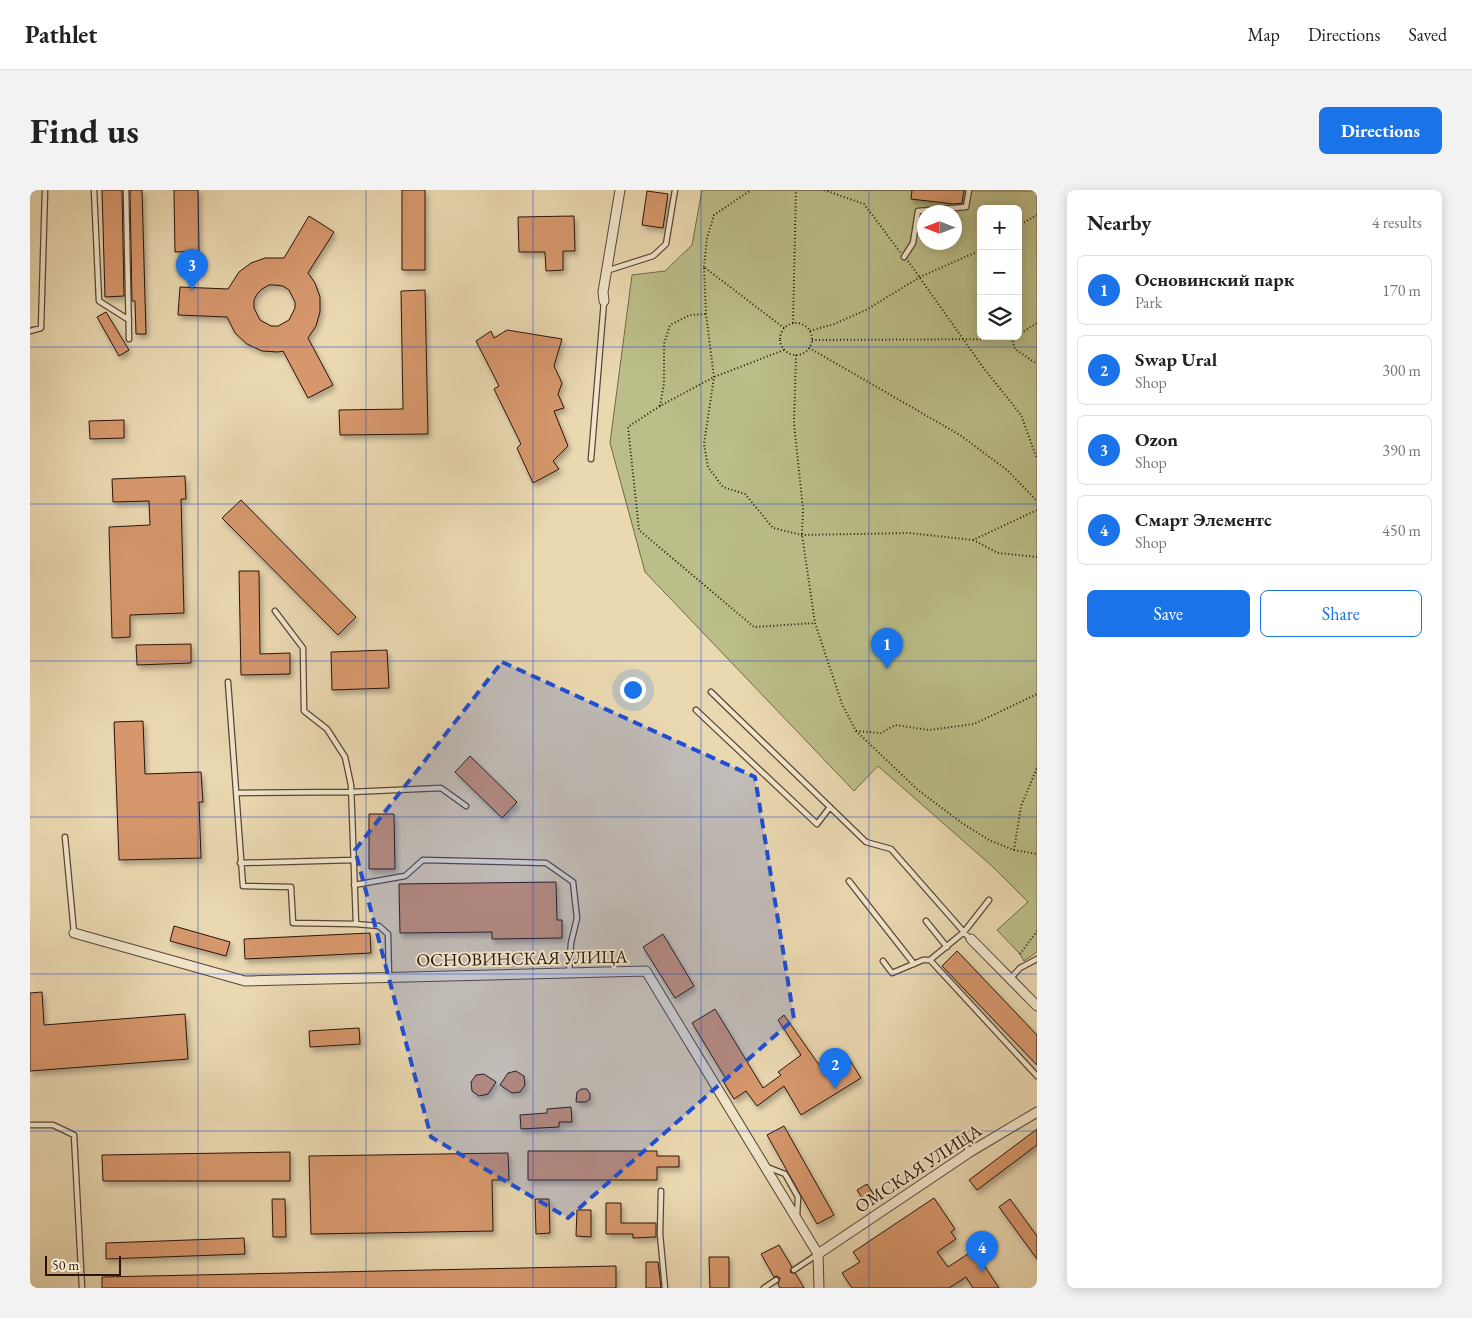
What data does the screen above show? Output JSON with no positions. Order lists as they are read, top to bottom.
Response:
{
  "streets": {
    "street": ["ОСНОВИНСКАЯ УЛИЦА", "ОМСКАЯ УЛИЦА"]
  },
  "crossings": [
    ["ОСНОВИНСКАЯ УЛИЦА", "ОМСКАЯ УЛИЦА"]
  ],
  "scale_bar": "50 m",
  "north": "left",
  "page": {
    "header": "Pathlet",
    "nav": ["Map", "Directions", "Saved"],
    "buttons": [
      "Directions",
      ["Save", "Share"]
    ],
    "title": "Find us",
    "heading": ["Nearby", "4 results"],
    "map_buttons": ["+", "−"],
    "pins": [
      "3",
      "1",
      "2",
      "4"
    ],
    "list": [
      {
        "mark": "1",
        "name": "Основинский парк",
        "note": "Park",
        "value": "170 m"
      },
      {
        "mark": "2",
        "name": "Swap Ural",
        "note": "Shop",
        "value": "300 m"
      },
      {
        "mark": "3",
        "name": "Ozon",
        "note": "Shop",
        "value": "390 m"
      },
      {
        "mark": "4",
        "name": "Смарт Элементс",
        "note": "Shop",
        "value": "450 m"
      }
    ],
    "scale": "50 m"
  }
}
